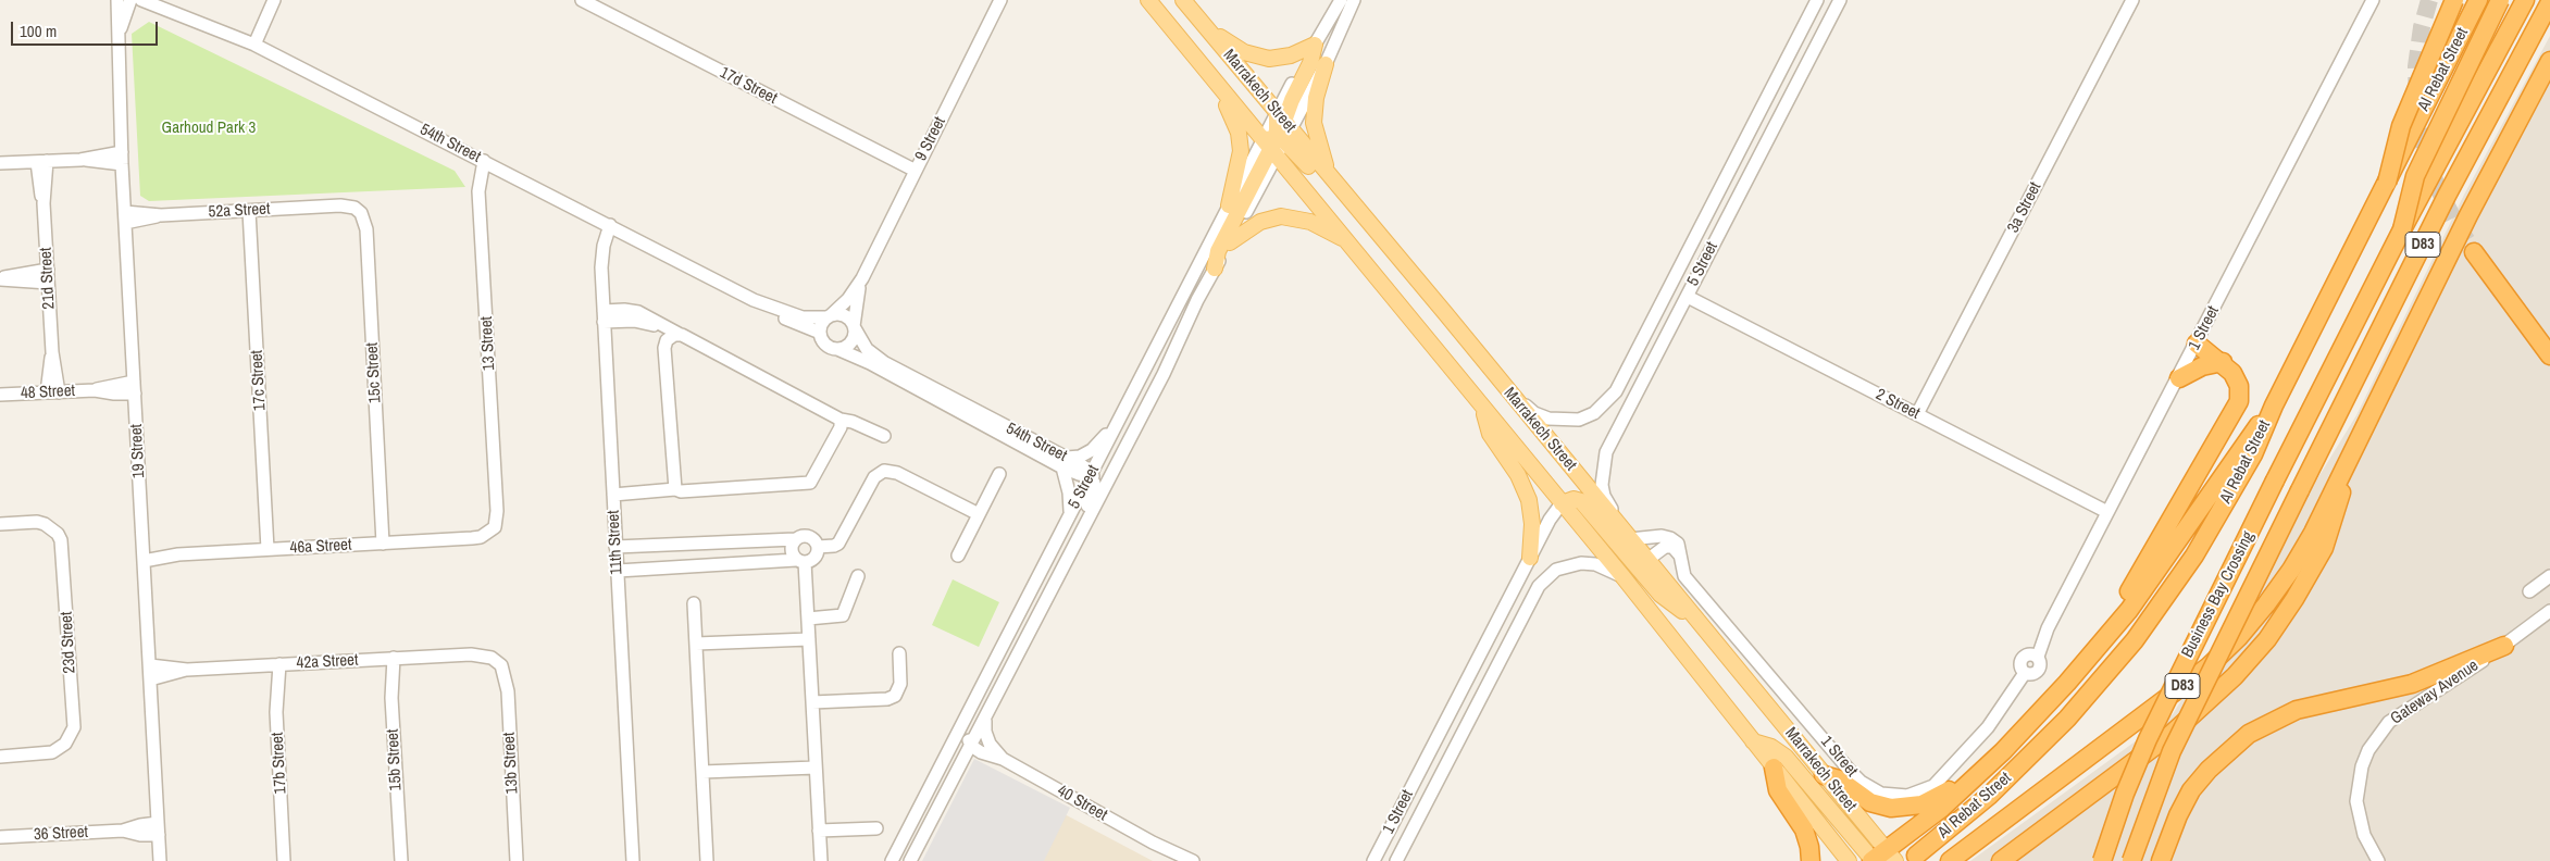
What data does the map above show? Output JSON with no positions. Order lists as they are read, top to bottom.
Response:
{
  "streets": {
    "highway": ["Al Rebat Street", "D83", "Business Bay Crossing"],
    "main road": ["Marrakech Street"],
    "street": [
      "17d Street",
      "9 Street",
      "54th Street",
      "3a Street",
      "52a Street",
      "5 Street",
      "21d Street",
      "1 Street",
      "13 Street",
      "15c Street",
      "17c Street",
      "48 Street",
      "2 Street",
      "19 Street",
      "11th Street",
      "46a Street",
      "23d Street",
      "42a Street",
      "Gateway Avenue",
      "15b Street",
      "17b Street",
      "13b Street",
      "40 Street",
      "36 Street"
    ]
  },
  "crossings": [
    ["17d Street", "9 Street"],
    ["Marrakech Street", "5 Street"],
    ["Marrakech Street", "1 Street"],
    ["9 Street", "54th Street"],
    ["54th Street", "5 Street"],
    ["54th Street", "13 Street"],
    ["54th Street", "11th Street"],
    ["3a Street", "2 Street"],
    ["52a Street", "15c Street"],
    ["52a Street", "17c Street"],
    ["52a Street", "19 Street"],
    ["D83", "Business Bay Crossing"],
    ["5 Street", "1 Street"],
    ["5 Street", "2 Street"],
    ["5 Street", "40 Street"],
    ["21d Street", "48 Street"],
    ["1 Street", "2 Street"],
    ["13 Street", "46a Street"],
    ["15c Street", "46a Street"],
    ["17c Street", "46a Street"],
    ["48 Street", "19 Street"],
    ["19 Street", "46a Street"],
    ["19 Street", "42a Street"],
    ["19 Street", "36 Street"],
    ["42a Street", "15b Street"],
    ["42a Street", "17b Street"],
    ["42a Street", "13b Street"]
  ],
  "parks": ["Garhoud Park 3"],
  "scale_bar": "100 m"
}
